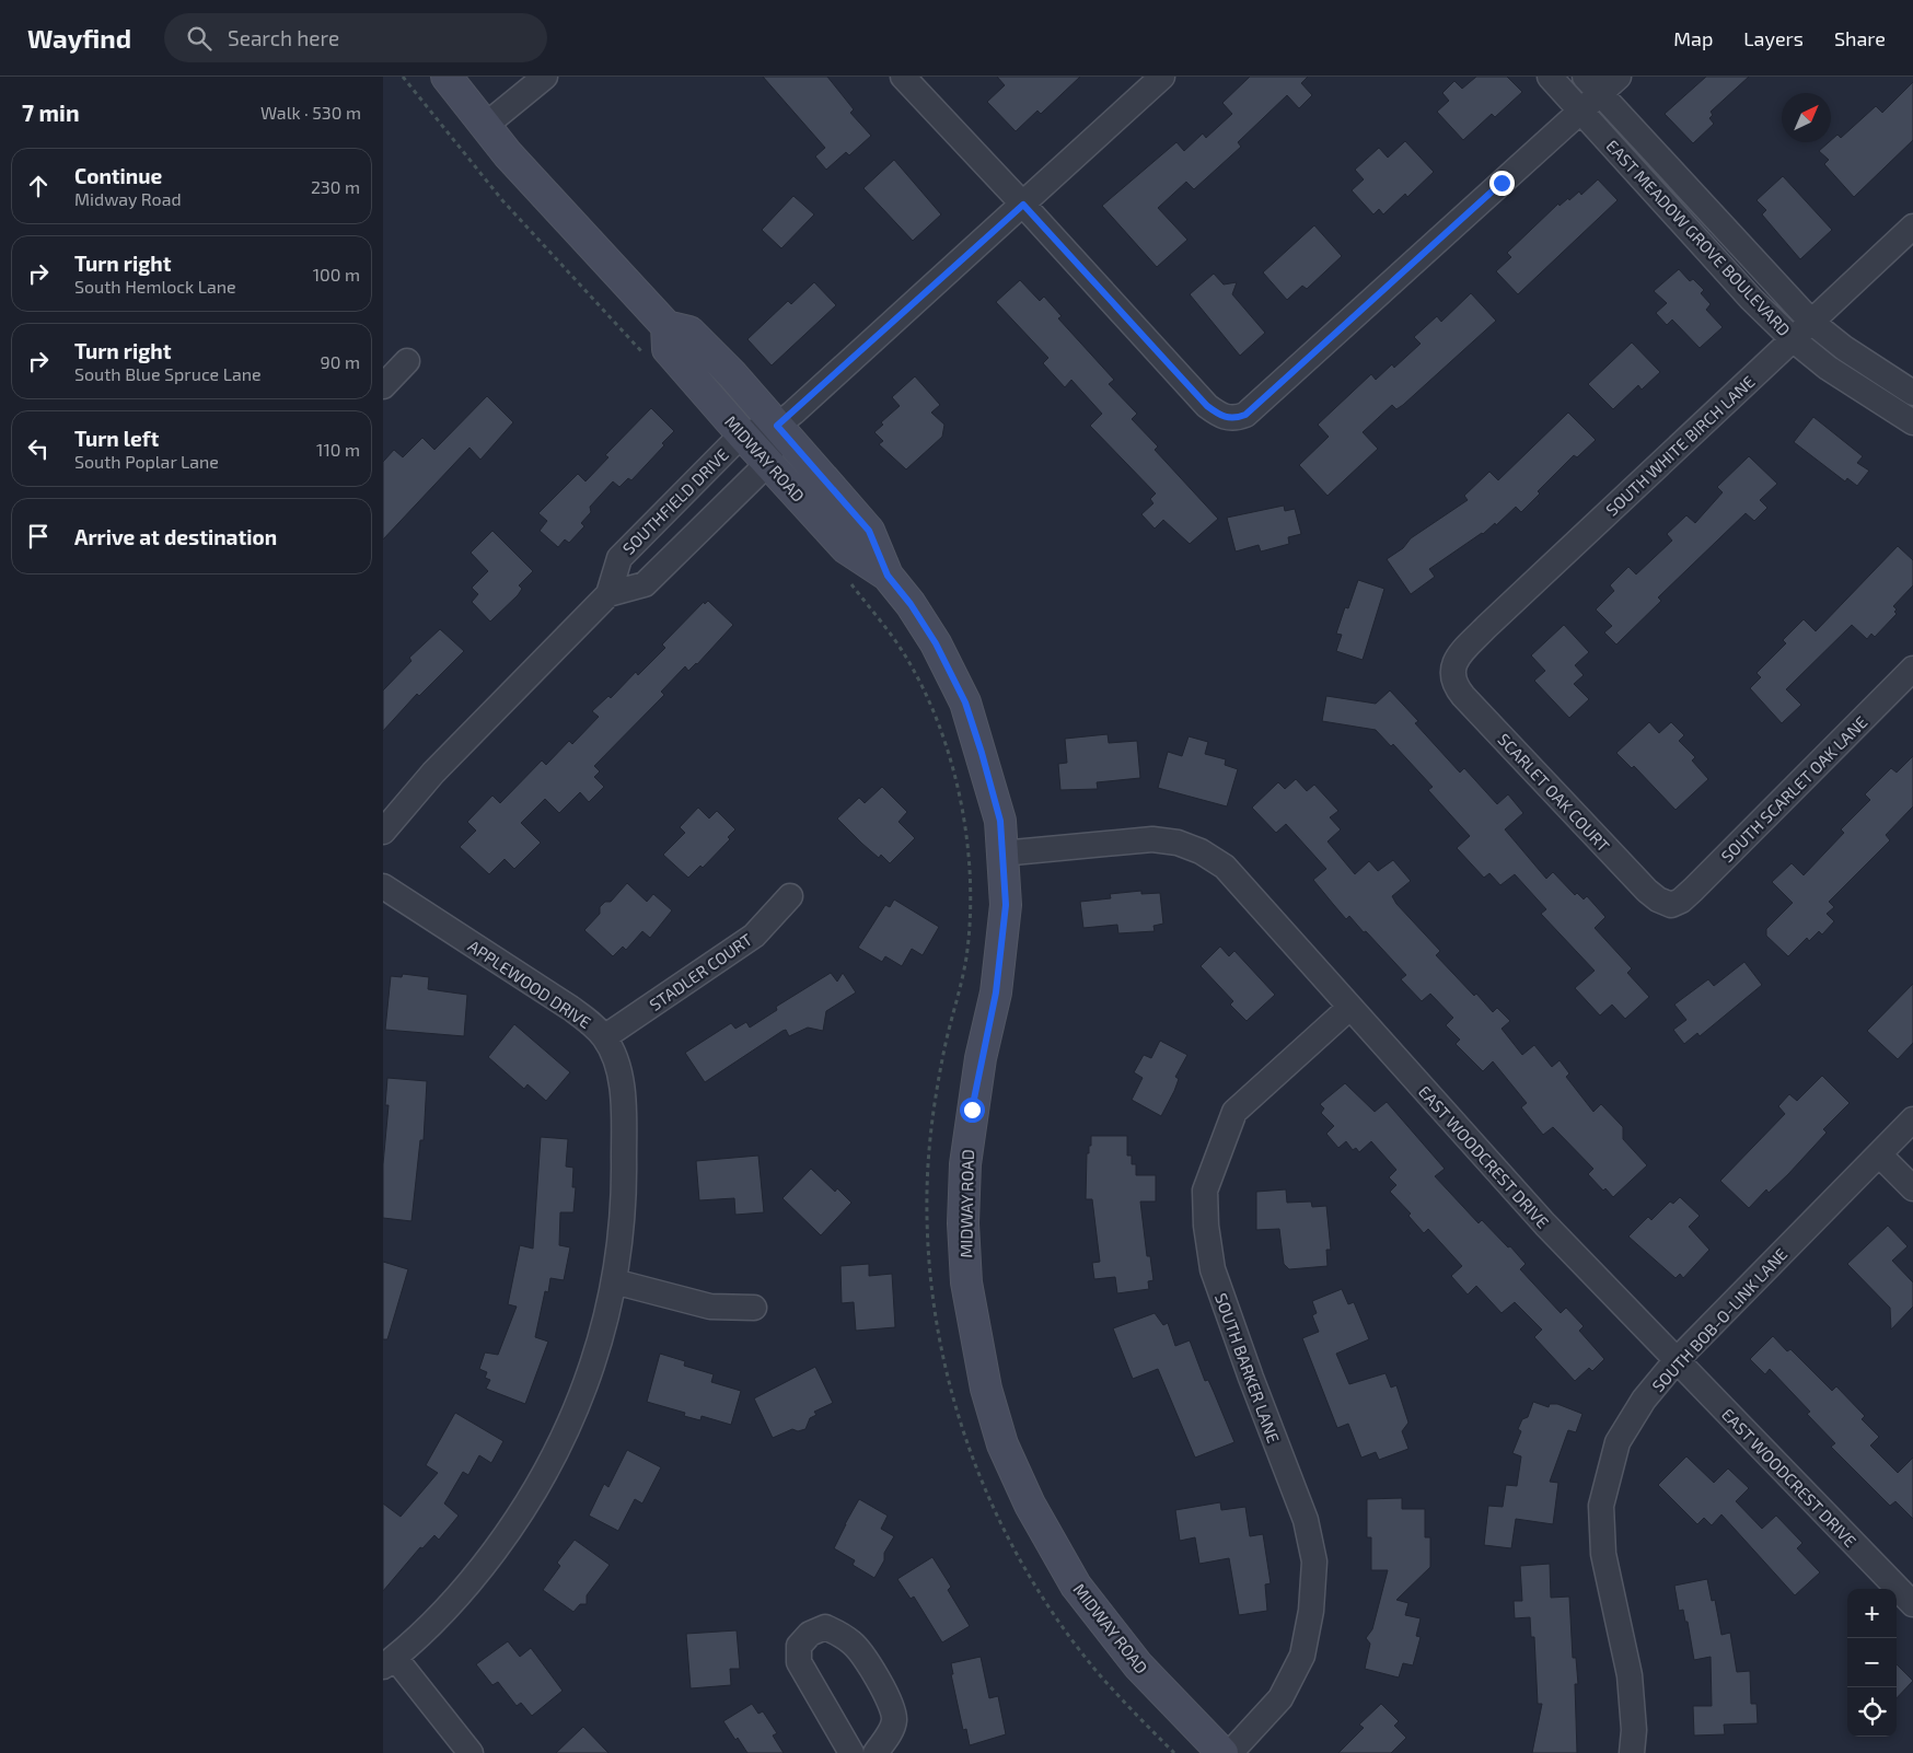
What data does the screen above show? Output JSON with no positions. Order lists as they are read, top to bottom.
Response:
{
  "streets": {
    "main road": ["MIDWAY ROAD"],
    "street": [
      "EAST MEADOW GROVE BOULEVARD",
      "SOUTH WHITE BIRCH LANE",
      "SOUTHFIELD DRIVE",
      "SOUTH SCARLET OAK LANE",
      "SCARLET OAK COURT",
      "STADLER COURT",
      "APPLEWOOD DRIVE",
      "EAST WOODCREST DRIVE",
      "SOUTH BOB-O-LINK LANE",
      "SOUTH BARKER LANE"
    ]
  },
  "crossings": [
    ["EAST MEADOW GROVE BOULEVARD", "SOUTH WHITE BIRCH LANE"],
    ["SOUTH WHITE BIRCH LANE", "SCARLET OAK COURT"],
    ["MIDWAY ROAD", "SOUTHFIELD DRIVE"],
    ["MIDWAY ROAD", "EAST WOODCREST DRIVE"],
    ["SOUTH SCARLET OAK LANE", "SCARLET OAK COURT"],
    ["STADLER COURT", "APPLEWOOD DRIVE"],
    ["EAST WOODCREST DRIVE", "SOUTH BOB-O-LINK LANE"],
    ["EAST WOODCREST DRIVE", "SOUTH BARKER LANE"]
  ],
  "north": "top right",
  "page": {
    "header": "Wayfind",
    "search": "Search here",
    "nav": ["Map", "Layers", "Share"],
    "heading": ["7 min", "Walk · 530 m"],
    "list": [
      ["Continue", "Midway Road", "230 m"],
      ["Turn right", "South Hemlock Lane", "100 m"],
      ["Turn right", "South Blue Spruce Lane", "90 m"],
      ["Turn left", "South Poplar Lane", "110 m"],
      "Arrive at destination"
    ],
    "map_buttons": ["+", "−"]
  }
}
